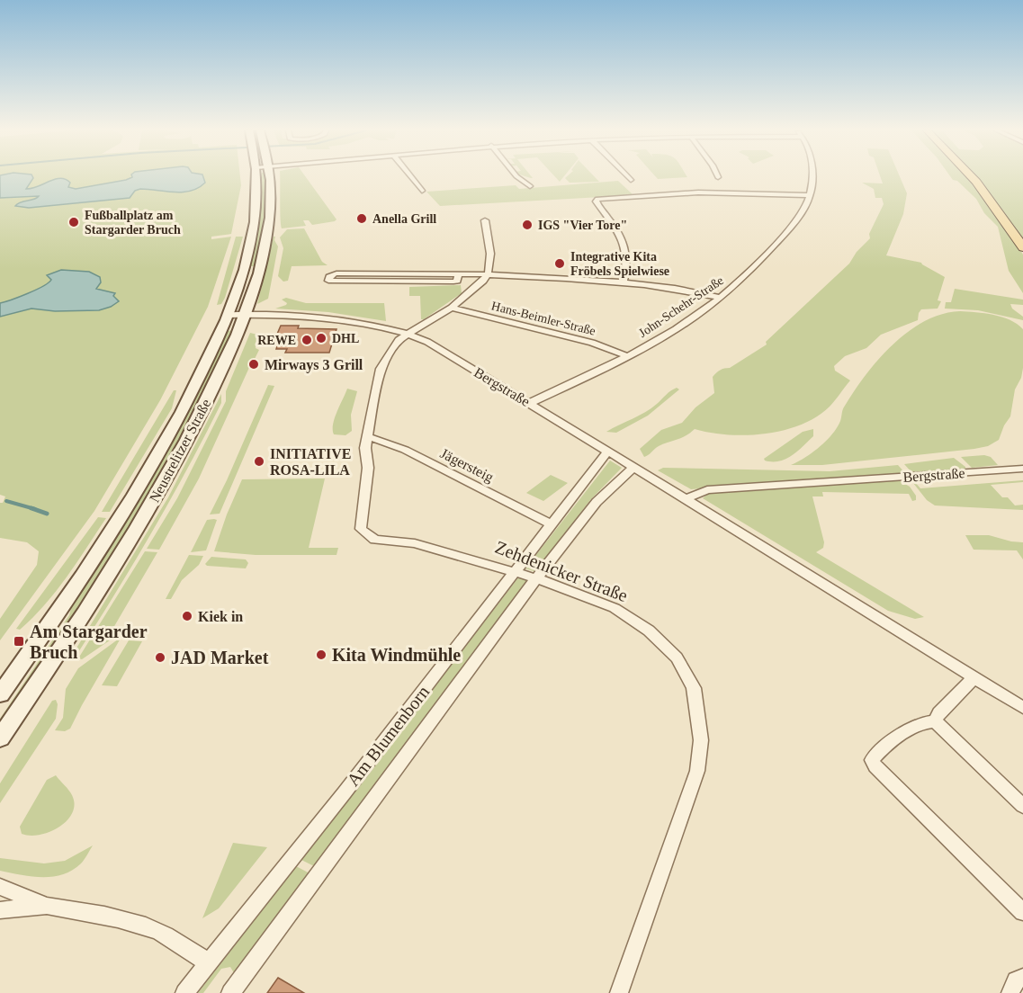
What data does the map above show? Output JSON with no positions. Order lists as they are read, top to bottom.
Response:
{
  "streets": {
    "main road": ["Neustrelitzer Straße"],
    "street": [
      "John-Schehr-Straße",
      "Hans-Beimler-Straße",
      "Bergstraße",
      "Jägersteig",
      "Zehdenicker Straße",
      "Am Blumenborn"
    ]
  },
  "crossings": [
    ["John-Schehr-Straße", "Hans-Beimler-Straße"],
    ["John-Schehr-Straße", "Bergstraße"],
    ["Bergstraße", "Neustrelitzer Straße"],
    ["Bergstraße", "Am Blumenborn"],
    ["Jägersteig", "Zehdenicker Straße"],
    ["Jägersteig", "Am Blumenborn"],
    ["Zehdenicker Straße", "Am Blumenborn"]
  ],
  "places": {
    "other": [
      "Anella Grill",
      "Fußballplatz am Stargarder Bruch",
      "IGS \"Vier Tore\"",
      "Integrative Kita Fröbels Spielwiese",
      "DHL",
      "REWE",
      "Mirways 3 Grill",
      "INITIATIVE ROSA-LILA",
      "Kiek in",
      "Kita Windmühle",
      "JAD Market"
    ],
    "transit": ["Am Stargarder Bruch"]
  }
}
